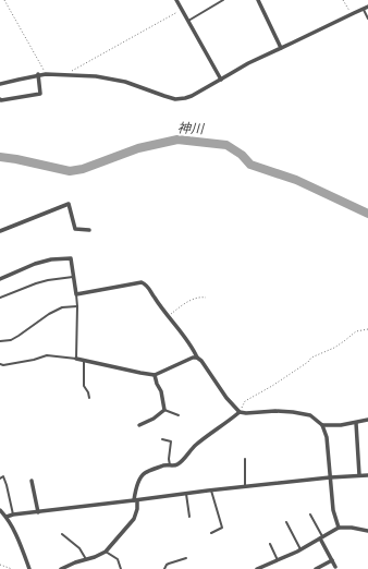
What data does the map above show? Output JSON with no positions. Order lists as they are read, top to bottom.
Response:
{
  "water": ["神川"]
}
